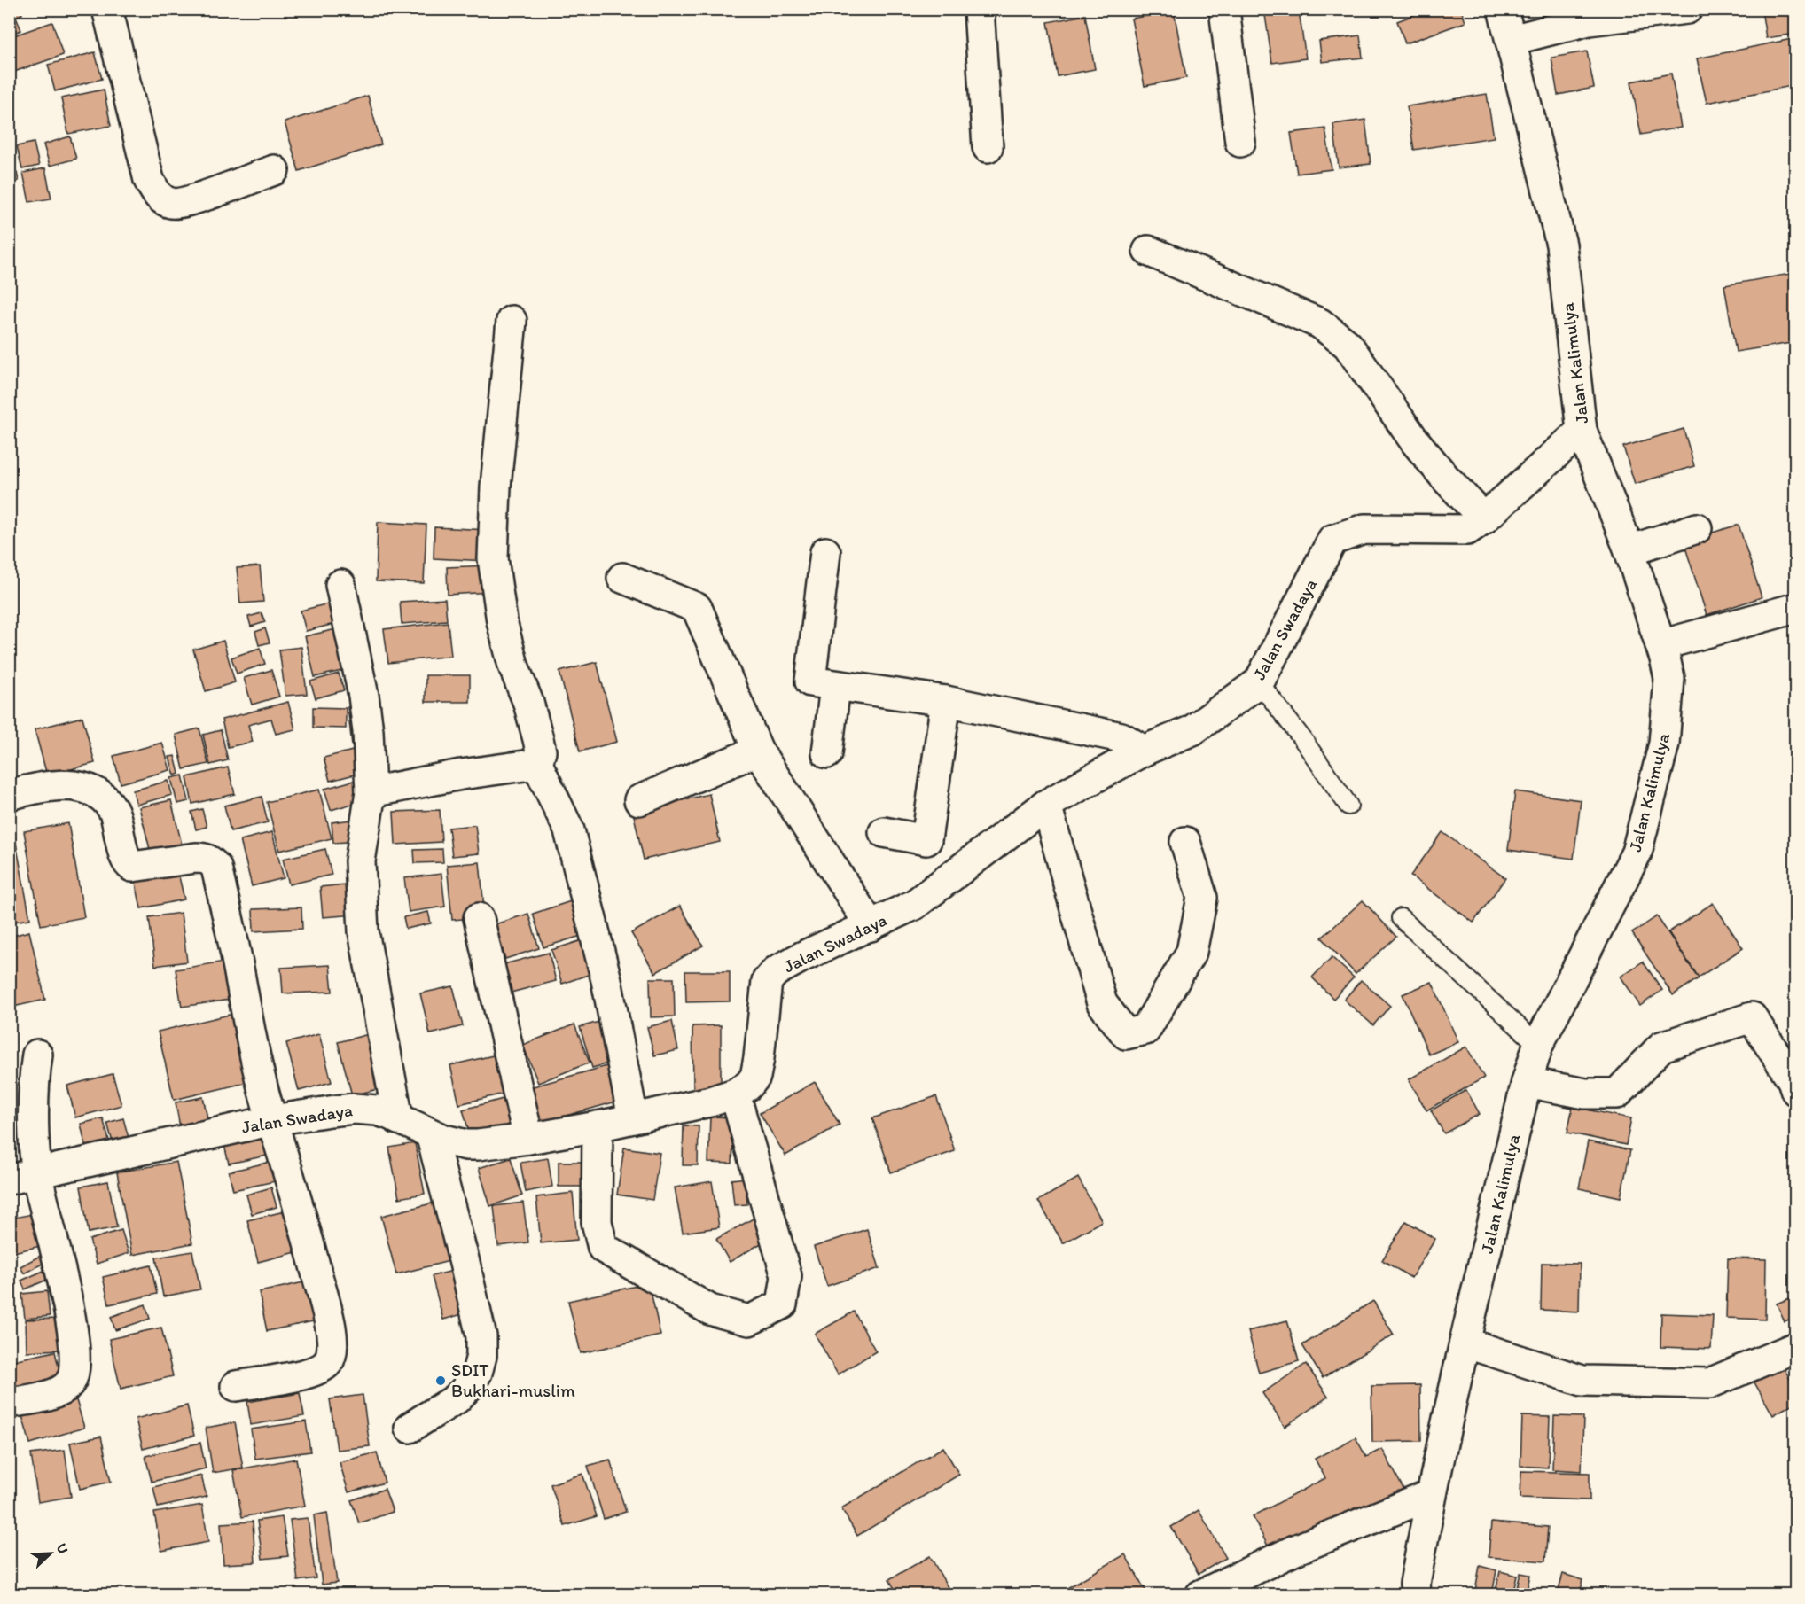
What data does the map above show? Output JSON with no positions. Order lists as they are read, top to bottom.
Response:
{
  "streets": {
    "street": ["Jalan Kalimulya", "Jalan Swadaya"]
  },
  "crossings": [
    ["Jalan Kalimulya", "Jalan Swadaya"]
  ],
  "places": ["SDIT Bukhari-muslim"],
  "north": "top right"
}
